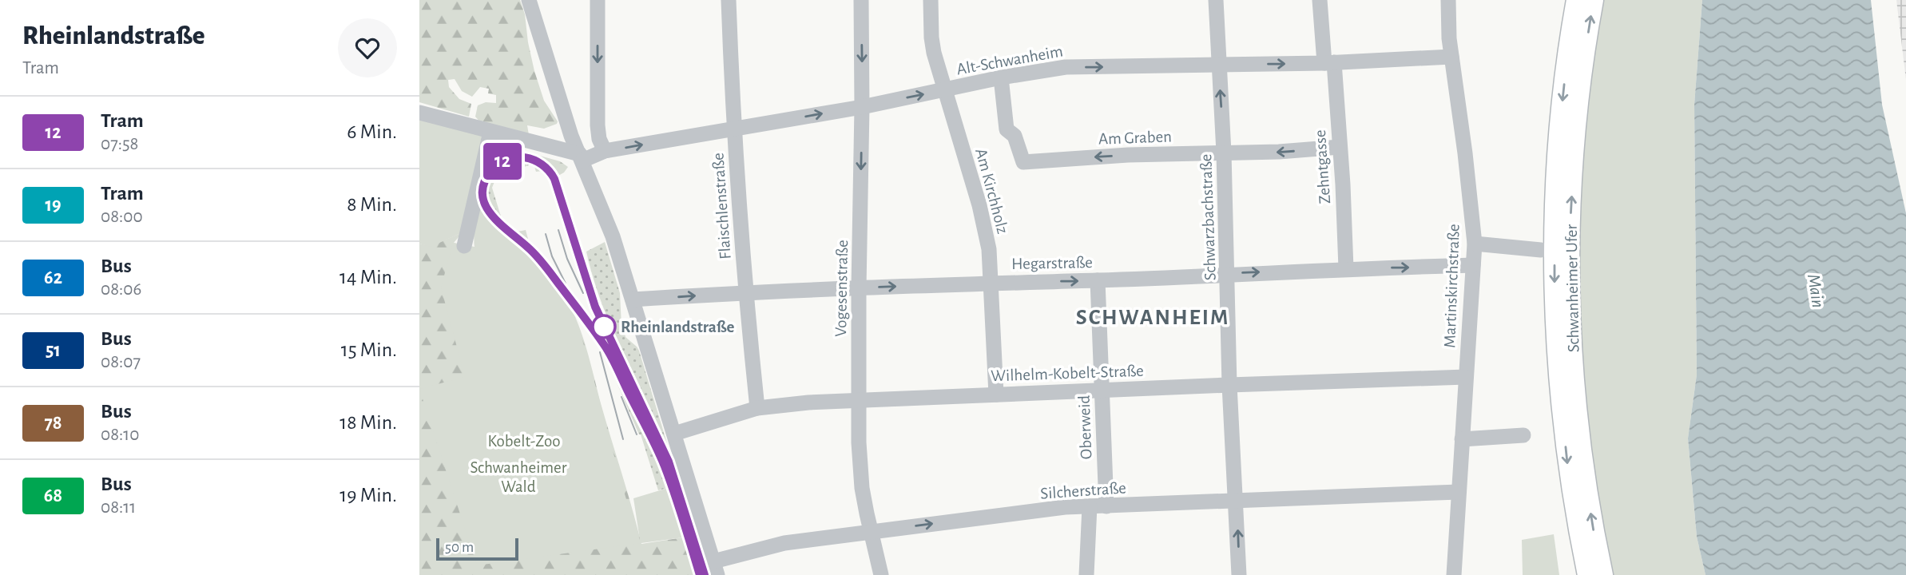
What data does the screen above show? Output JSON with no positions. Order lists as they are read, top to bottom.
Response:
{
  "streets": {
    "main road": ["Schwanheimer Ufer"],
    "street": [
      "Alt-Schwanheim",
      "Am Graben",
      "Zehntgasse",
      "Am Kirchholz",
      "Flaischlenstraße",
      "Schwarzbachstraße",
      "Hegarstraße",
      "Martinskirchstraße",
      "Vogesenstraße",
      "Wilhelm-Kobelt-Straße",
      "Oberweid",
      "Silcherstraße"
    ]
  },
  "crossings": [
    ["Alt-Schwanheim", "Am Graben"],
    ["Alt-Schwanheim", "Zehntgasse"],
    ["Alt-Schwanheim", "Am Kirchholz"],
    ["Alt-Schwanheim", "Flaischlenstraße"],
    ["Alt-Schwanheim", "Schwarzbachstraße"],
    ["Alt-Schwanheim", "Martinskirchstraße"],
    ["Alt-Schwanheim", "Vogesenstraße"],
    ["Am Graben", "Zehntgasse"],
    ["Am Graben", "Schwarzbachstraße"],
    ["Zehntgasse", "Hegarstraße"],
    ["Am Kirchholz", "Hegarstraße"],
    ["Am Kirchholz", "Wilhelm-Kobelt-Straße"],
    ["Flaischlenstraße", "Hegarstraße"],
    ["Flaischlenstraße", "Wilhelm-Kobelt-Straße"],
    ["Schwarzbachstraße", "Hegarstraße"],
    ["Schwarzbachstraße", "Wilhelm-Kobelt-Straße"],
    ["Schwarzbachstraße", "Silcherstraße"],
    ["Hegarstraße", "Martinskirchstraße"],
    ["Hegarstraße", "Vogesenstraße"],
    ["Hegarstraße", "Oberweid"],
    ["Martinskirchstraße", "Wilhelm-Kobelt-Straße"],
    ["Martinskirchstraße", "Silcherstraße"],
    ["Vogesenstraße", "Wilhelm-Kobelt-Straße"],
    ["Vogesenstraße", "Silcherstraße"],
    ["Wilhelm-Kobelt-Straße", "Oberweid"],
    ["Oberweid", "Silcherstraße"]
  ],
  "one_way": [
    "Alt-Schwanheim",
    "Am Graben",
    "Hegarstraße",
    "Vogesenstraße"
  ],
  "districts": ["SCHWANHEIM"],
  "water": ["Main"],
  "parks": ["Kobelt-Zoo", "Schwanheimer Wald"],
  "places": ["Rheinlandstraße"],
  "lines": ["tram line 12"],
  "scale_bar": "50 m",
  "page": {
    "heading": ["Rheinlandstraße", "Tram"],
    "on_map": "12",
    "list": [
      {
        "mark": "12",
        "name": "Tram",
        "note": "07:58",
        "value": "6 Min."
      },
      {
        "mark": "19",
        "name": "Tram",
        "note": "08:00",
        "value": "8 Min."
      },
      {
        "mark": "62",
        "name": "Bus",
        "note": "08:06",
        "value": "14 Min."
      },
      {
        "mark": "51",
        "name": "Bus",
        "note": "08:07",
        "value": "15 Min."
      },
      {
        "mark": "78",
        "name": "Bus",
        "note": "08:10",
        "value": "18 Min."
      },
      {
        "mark": "68",
        "name": "Bus",
        "note": "08:11",
        "value": "19 Min."
      }
    ],
    "scale": "50 m"
  }
}
